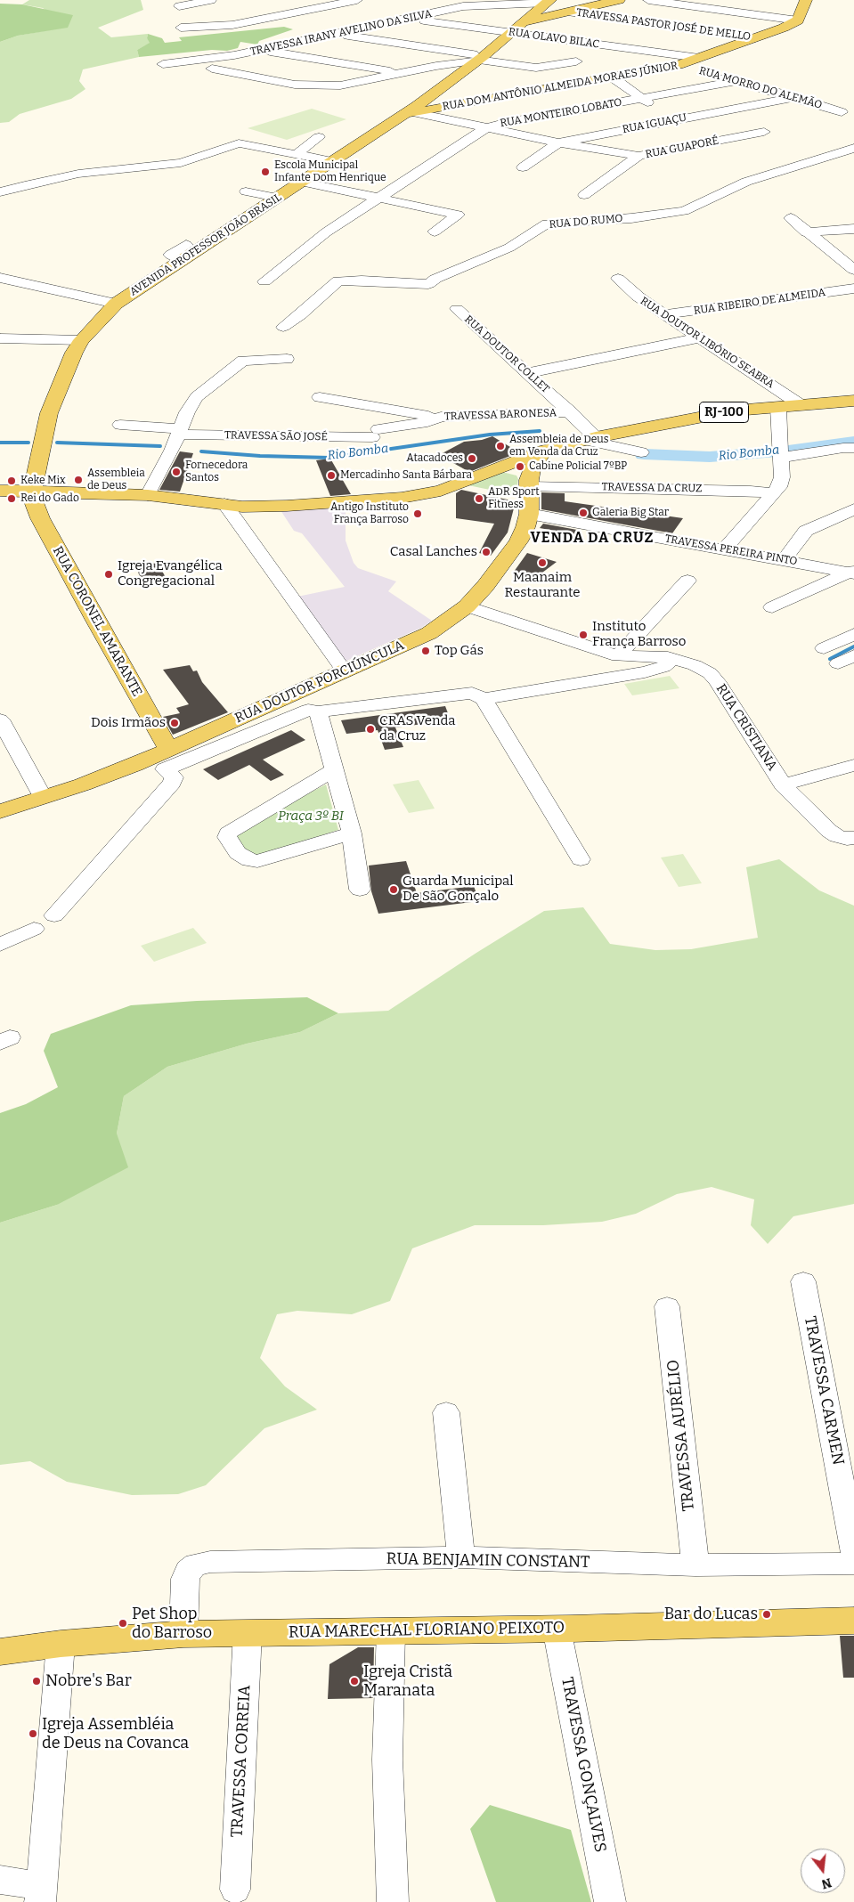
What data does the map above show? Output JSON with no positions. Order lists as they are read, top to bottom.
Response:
{
  "streets": {
    "main road": [
      "RUA DOM ANTÔNIO ALMEIDA MORAES JÚNIOR",
      "AVENIDA PROFESSOR JOÃO BRASIL",
      "RJ-100",
      "RUA CORONEL AMARANTE",
      "RUA DOUTOR PORCIÚNCULA",
      "RUA MARECHAL FLORIANO PEIXOTO"
    ],
    "street": [
      "TRAVESSA PASTOR JOSÉ DE MELLO",
      "TRAVESSA IRANY AVELINO DA SILVA",
      "RUA OLAVO BILAC",
      "RUA MORRO DO ALEMÃO",
      "RUA MONTEIRO LOBATO",
      "RUA IGUAÇU",
      "RUA GUAPORÉ",
      "RUA DO RUMO",
      "RUA RIBEIRO DE ALMEIDA",
      "RUA DOUTOR LIBÓRIO SEABRA",
      "RUA DOUTOR COLLET",
      "TRAVESSA BARONESA",
      "TRAVESSA SÃO JOSÉ",
      "TRAVESSA DA CRUZ",
      "TRAVESSA PEREIRA PINTO",
      "RUA CRISTIANA",
      "TRAVESSA CARMEN",
      "TRAVESSA AURÉLIO",
      "RUA BENJAMIN CONSTANT",
      "TRAVESSA CORREIA",
      "TRAVESSA GONÇALVES"
    ]
  },
  "crossings": [
    ["TRAVESSA PASTOR JOSÉ DE MELLO", "RUA DOM ANTÔNIO ALMEIDA MORAES JÚNIOR"],
    ["TRAVESSA IRANY AVELINO DA SILVA", "RUA OLAVO BILAC"],
    ["TRAVESSA IRANY AVELINO DA SILVA", "AVENIDA PROFESSOR JOÃO BRASIL"],
    ["RUA OLAVO BILAC", "RUA DOM ANTÔNIO ALMEIDA MORAES JÚNIOR"],
    ["RUA OLAVO BILAC", "AVENIDA PROFESSOR JOÃO BRASIL"],
    ["RUA DOM ANTÔNIO ALMEIDA MORAES JÚNIOR", "AVENIDA PROFESSOR JOÃO BRASIL"],
    ["RUA MORRO DO ALEMÃO", "RUA MONTEIRO LOBATO"],
    ["RUA MORRO DO ALEMÃO", "RUA IGUAÇU"],
    ["AVENIDA PROFESSOR JOÃO BRASIL", "RJ-100"],
    ["AVENIDA PROFESSOR JOÃO BRASIL", "RUA CORONEL AMARANTE"],
    ["RUA RIBEIRO DE ALMEIDA", "RUA DOUTOR LIBÓRIO SEABRA"],
    ["RUA DOUTOR LIBÓRIO SEABRA", "RJ-100"],
    ["RUA DOUTOR COLLET", "RJ-100"],
    ["RUA DOUTOR COLLET", "TRAVESSA BARONESA"],
    ["RJ-100", "RUA CORONEL AMARANTE"],
    ["RJ-100", "RUA DOUTOR PORCIÚNCULA"],
    ["TRAVESSA BARONESA", "TRAVESSA SÃO JOSÉ"],
    ["TRAVESSA DA CRUZ", "RUA DOUTOR PORCIÚNCULA"],
    ["TRAVESSA PEREIRA PINTO", "RUA DOUTOR PORCIÚNCULA"],
    ["RUA CORONEL AMARANTE", "RUA DOUTOR PORCIÚNCULA"],
    ["RUA DOUTOR PORCIÚNCULA", "RUA CRISTIANA"],
    ["TRAVESSA AURÉLIO", "RUA BENJAMIN CONSTANT"],
    ["RUA BENJAMIN CONSTANT", "RUA MARECHAL FLORIANO PEIXOTO"],
    ["RUA MARECHAL FLORIANO PEIXOTO", "TRAVESSA CORREIA"],
    ["RUA MARECHAL FLORIANO PEIXOTO", "TRAVESSA GONÇALVES"]
  ],
  "districts": ["VENDA DA CRUZ"],
  "water": ["Rio Bomba"],
  "parks": ["Praça 3º BI"],
  "places": [
    "Escola Municipal Infante Dom Henrique",
    "Assembleia de Deus em Venda da Cruz",
    "Atacadoces",
    "Cabine Policial 7ºBP",
    "Fornecedora Santos",
    "Mercadinho Santa Bárbara",
    "Assembleia de Deus",
    "Keke Mix",
    "Rei do Gado",
    "ADR Sport Fitness",
    "Galeria Big Star",
    "Antigo Instituto França Barroso",
    "Casal Lanches",
    "Maanaim Restaurante",
    "Igreja Evangélica Congregacional",
    "Instituto França Barroso",
    "Top Gás",
    "Dois Irmãos",
    "CRAS Venda da Cruz",
    "Guarda Municipal De São Gonçalo",
    "Bar do Lucas",
    "Pet Shop do Barroso",
    "Nobre's Bar",
    "Igreja Cristã Maranata",
    "Igreja Assembléia de Deus na Covanca"
  ],
  "north": "bottom"
}
